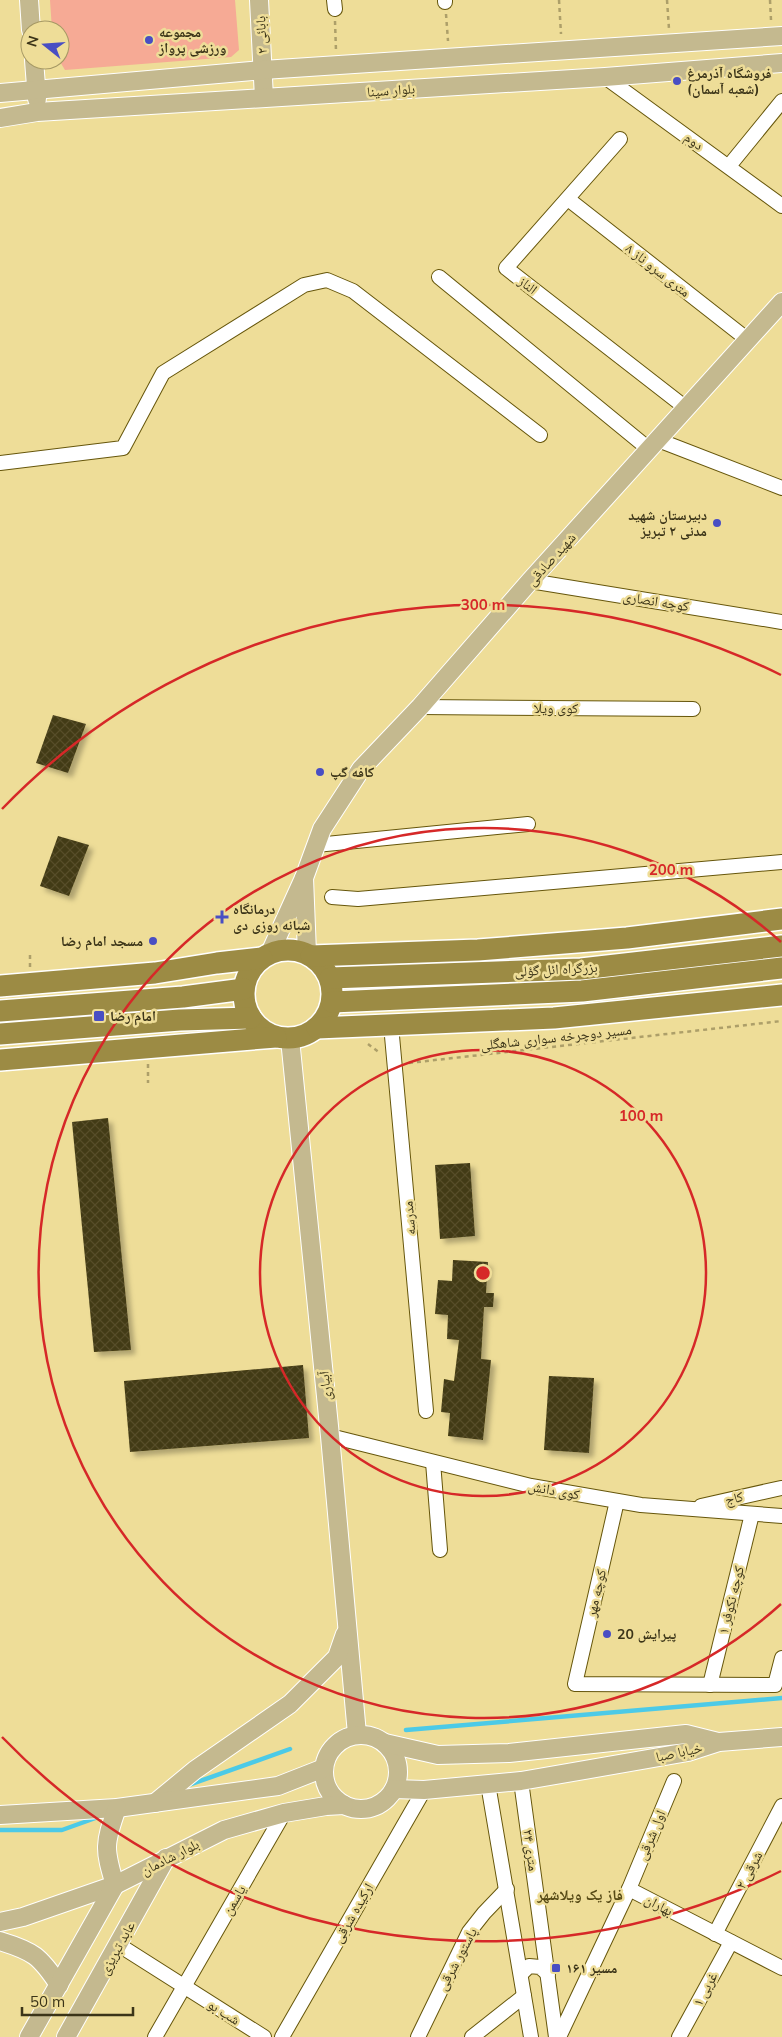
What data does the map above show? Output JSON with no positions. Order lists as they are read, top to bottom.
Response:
{
  "streets": {
    "highway": ["بزرگراه ائل گؤلی"],
    "main road": [
      "بابائی ۲",
      "بلوار سینا",
      "شهید صادقی",
      "آبیاری",
      "خیابا صبا",
      "بلوار شادمان",
      "عابد تبریزی"
    ],
    "street": [
      "دوم",
      "۸ متری سرو ناز",
      "الناز",
      "کوچه انصاری",
      "کوی ویلا",
      "مدرسه",
      "کوی دانش",
      "کاج",
      "کوچه مهر",
      "کوچه نکوفر ۱",
      "اول شرقی",
      "۲۴ متری",
      "۲ شرقی",
      "یاسمن",
      "بهاران",
      "ارکیده شرقی",
      "پاستور شرقی",
      "۱ غربی",
      "شب بو"
    ],
    "path": ["مسیر دوچرخه سواری شاهگلی"]
  },
  "crossings": [
    ["بابائی ۲", "بلوار سینا"],
    ["بلوار سینا", "دوم"],
    ["۸ متری سرو ناز", "الناز"],
    ["۸ متری سرو ناز", "شهید صادقی"],
    ["الناز", "شهید صادقی"],
    ["شهید صادقی", "کوچه انصاری"],
    ["شهید صادقی", "کوی ویلا"],
    ["شهید صادقی", "بزرگراه ائل گؤلی"],
    ["شهید صادقی", "آبیاری"],
    ["بزرگراه ائل گؤلی", "آبیاری"],
    ["مسیر دوچرخه سواری شاهگلی", "مدرسه"],
    ["آبیاری", "کوی دانش"],
    ["آبیاری", "خیابا صبا"],
    ["آبیاری", "بلوار شادمان"],
    ["کوی دانش", "کاج"],
    ["کوی دانش", "کوچه مهر"],
    ["کوی دانش", "کوچه نکوفر ۱"],
    ["کوچه مهر", "کوچه نکوفر ۱"],
    ["خیابا صبا", "۲۴ متری"],
    ["خیابا صبا", "بلوار شادمان"],
    ["خیابا صبا", "ارکیده شرقی"],
    ["اول شرقی", "بهاران"],
    ["۲۴ متری", "بهاران"],
    ["بلوار شادمان", "یاسمن"],
    ["بلوار شادمان", "عابد تبریزی"],
    ["۲ شرقی", "بهاران"],
    ["یاسمن", "شب بو"],
    ["بهاران", "۱ غربی"],
    ["عابد تبریزی", "شب بو"]
  ],
  "districts": ["فاز یک ویلاشهر"],
  "places": {
    "other": [
      "مجموعه ورزشی پرواز",
      "فروشگاه آذرمرغ (شعبه آسمان)",
      "دبیرستان شهید مدنی ۲ تبریز",
      "کافه گپ",
      "مسجد امام رضا",
      "پیرایش 20"
    ],
    "health": ["درمانگاه شبانه روزی دی"],
    "transit": ["امام رضا", "مسیر ۱۶۱"]
  },
  "scale_bar": "50 m",
  "north": "left",
  "rings": ["300 m", "200 m", "100 m"]
}
